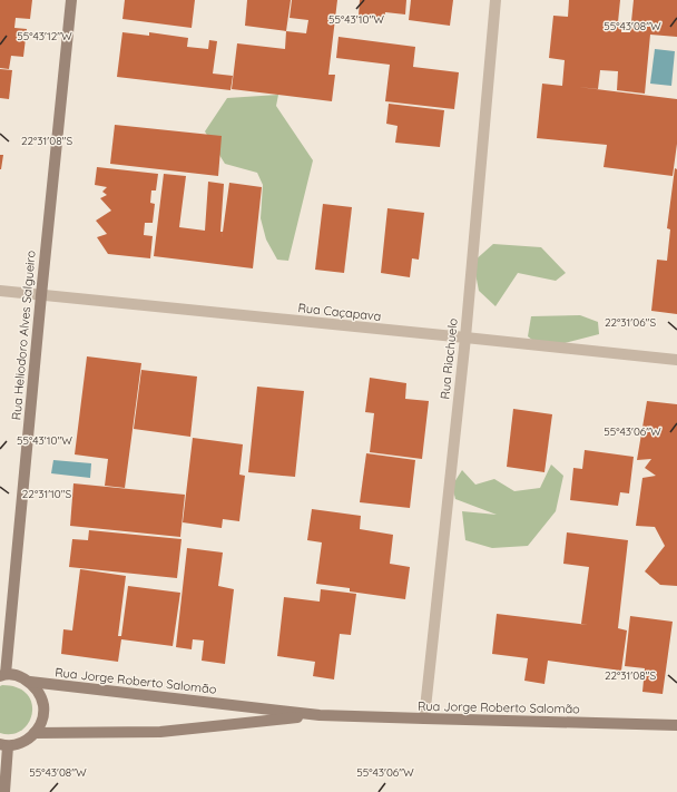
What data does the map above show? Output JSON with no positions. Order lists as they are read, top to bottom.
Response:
{
  "streets": {
    "main road": ["Rua Heliodoro Alves Salgueiro", "Rua Jorge Roberto Salomão"],
    "street": ["Rua Caçapava", "Rua Riachuelo"]
  },
  "crossings": [
    ["Rua Caçapava", "Rua Heliodoro Alves Salgueiro"],
    ["Rua Caçapava", "Rua Riachuelo"],
    ["Rua Heliodoro Alves Salgueiro", "Rua Jorge Roberto Salomão"],
    ["Rua Riachuelo", "Rua Jorge Roberto Salomão"]
  ],
  "coordinates": [
    "55°43'10\"W",
    "55°43'08\"W",
    "55°43'12\"W",
    "22°31'08\"S",
    "22°31'06\"S",
    "55°43'06\"W",
    "22°31'10\"S"
  ]
}
